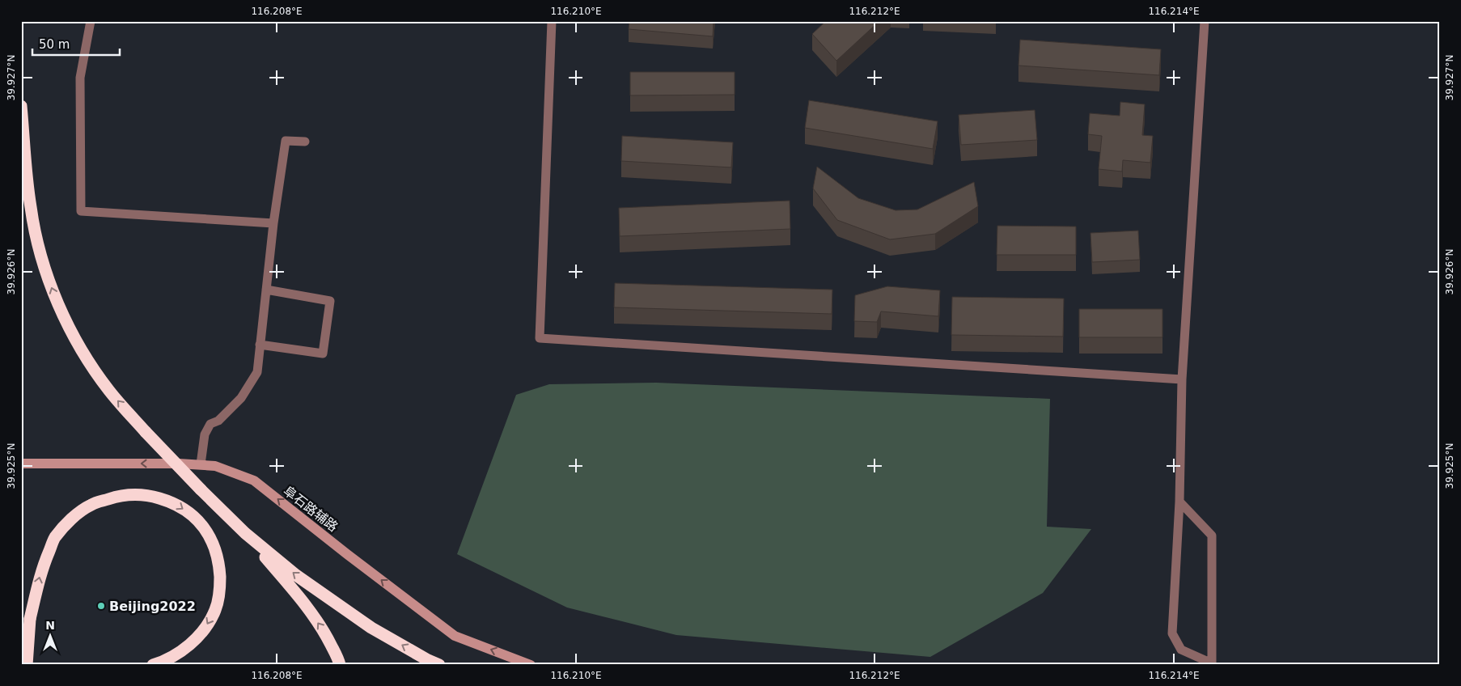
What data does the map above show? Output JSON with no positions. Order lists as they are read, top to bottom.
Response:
{
  "streets": {
    "main road": ["阜石路辅路"]
  },
  "one_way": ["阜石路辅路"],
  "places": ["Beijing2022"],
  "scale_bar": "50 m",
  "north": "top",
  "coordinates": [
    "116.208°E",
    "116.210°E",
    "116.212°E",
    "116.214°E",
    "39.927°N",
    "39.926°N",
    "39.925°N"
  ]
}
